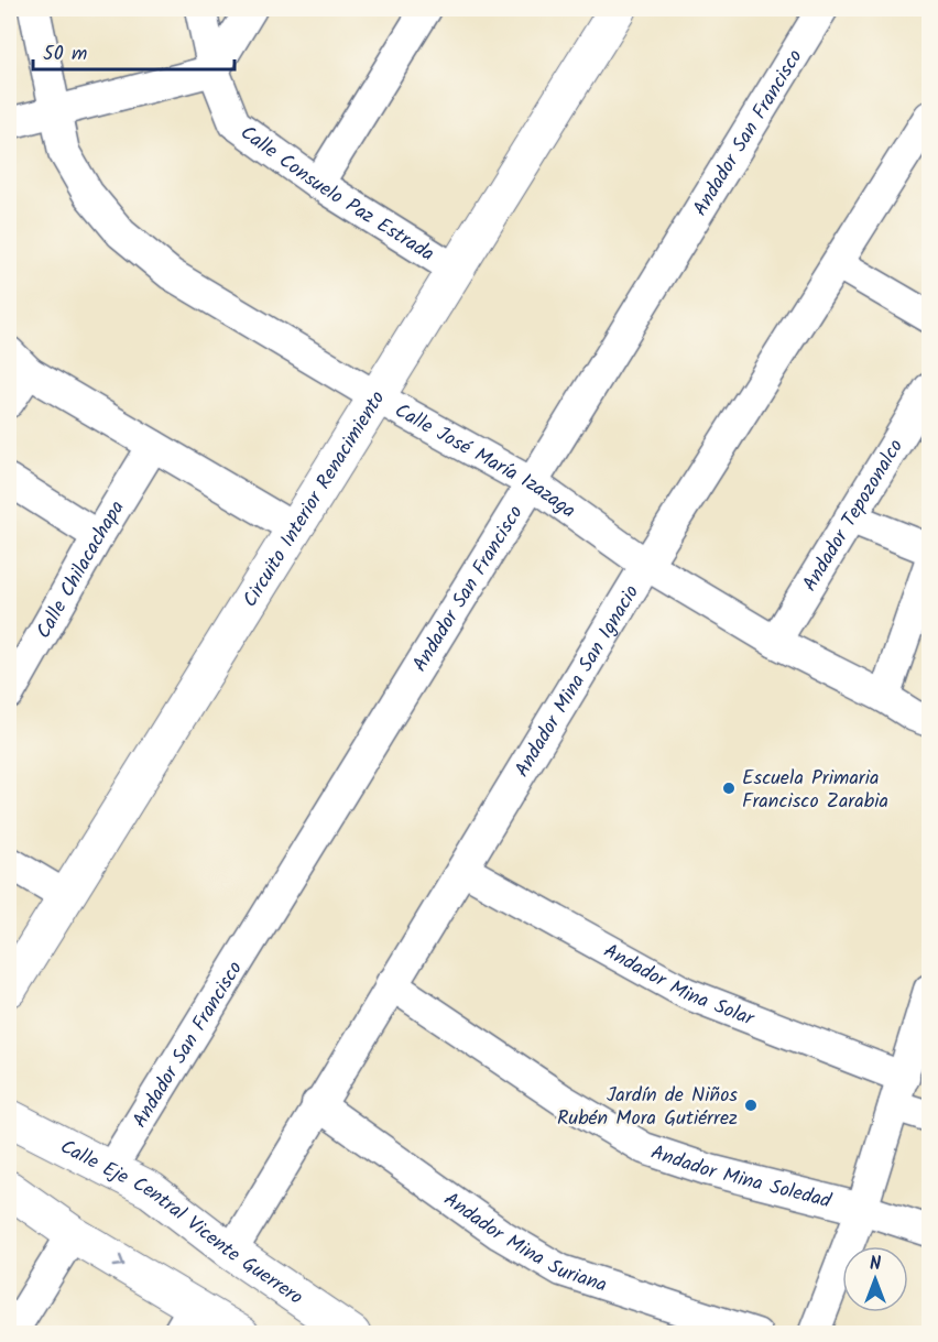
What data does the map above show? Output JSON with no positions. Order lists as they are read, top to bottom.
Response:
{
  "streets": {
    "main road": ["Circuito Interior Renacimiento", "Calle Eje Central Vicente Guerrero"],
    "street": [
      "Andador San Francisco",
      "Calle Consuelo Paz Estrada",
      "Calle José María Izazaga",
      "Andador Tepozonalco",
      "Calle Chilacachapa",
      "Andador Mina San Ignacio",
      "Andador Mina Solar",
      "Andador Mina Soledad",
      "Andador Mina Suriana"
    ]
  },
  "crossings": [
    ["Andador San Francisco", "Calle José María Izazaga"],
    ["Andador San Francisco", "Calle Eje Central Vicente Guerrero"],
    ["Calle Consuelo Paz Estrada", "Circuito Interior Renacimiento"],
    ["Calle José María Izazaga", "Circuito Interior Renacimiento"],
    ["Calle José María Izazaga", "Andador Tepozonalco"],
    ["Calle José María Izazaga", "Andador Mina San Ignacio"],
    ["Andador Mina San Ignacio", "Andador Mina Solar"],
    ["Andador Mina San Ignacio", "Andador Mina Soledad"],
    ["Andador Mina San Ignacio", "Calle Eje Central Vicente Guerrero"],
    ["Andador Mina San Ignacio", "Andador Mina Suriana"]
  ],
  "places": ["Escuela Primaria Francisco Zarabia", "Jardín de Niños Rubén Mora Gutiérrez"],
  "scale_bar": "50 m",
  "north": "top"
}
